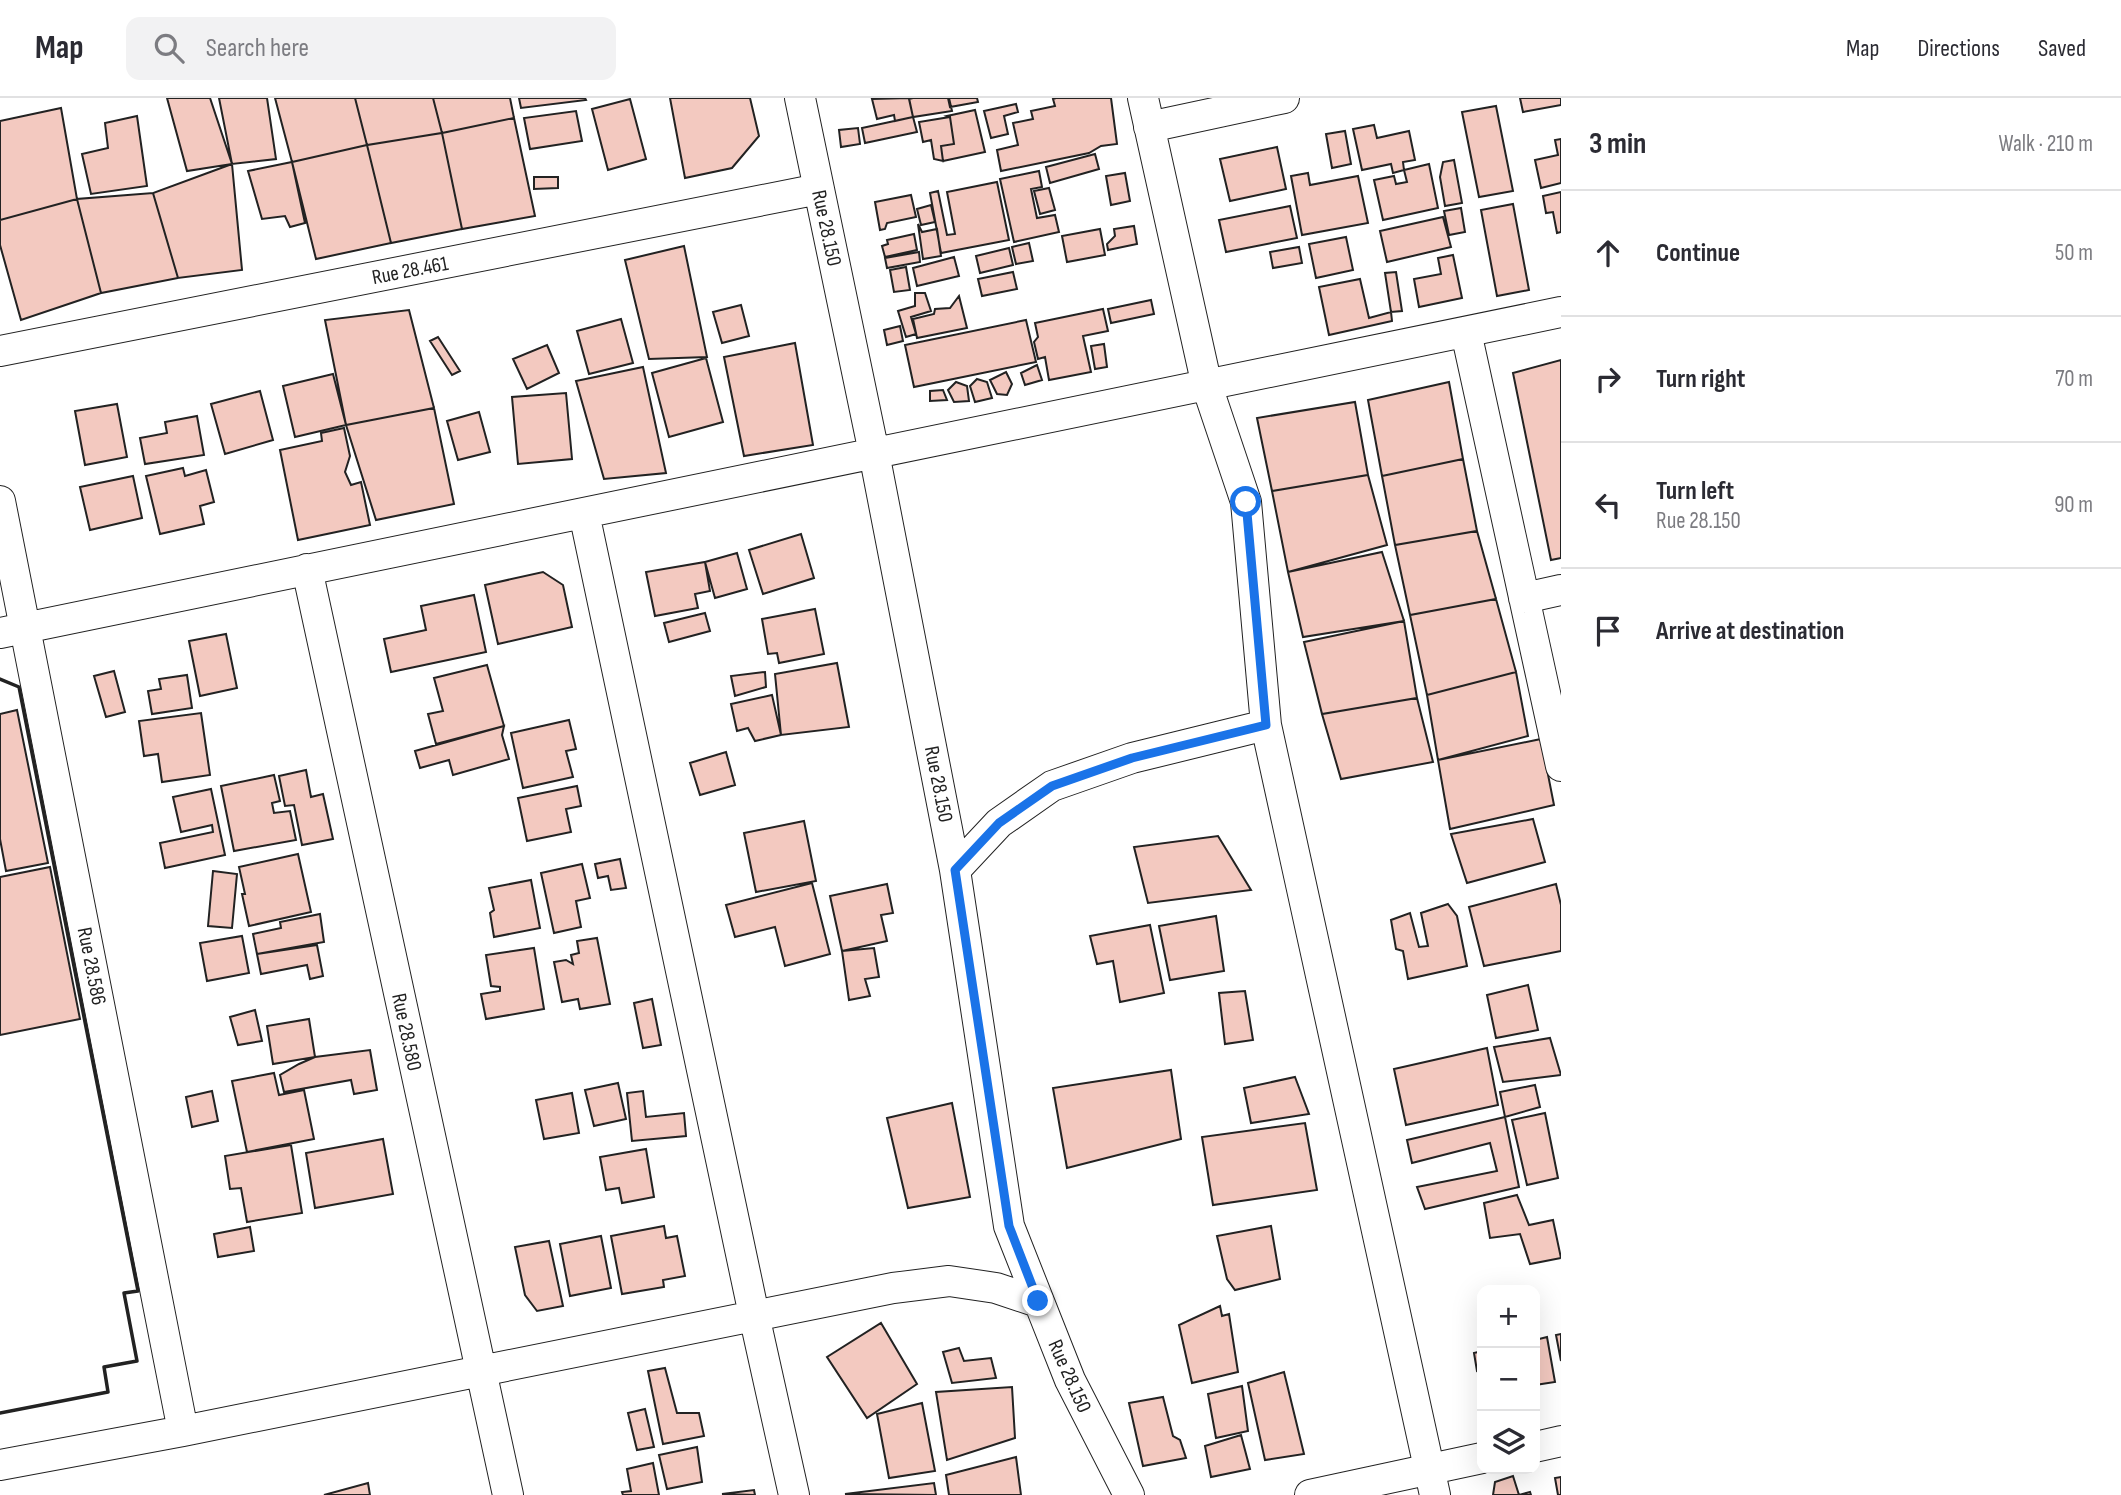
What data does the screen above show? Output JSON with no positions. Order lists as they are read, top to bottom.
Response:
{
  "streets": {
    "street": [
      "Rue 28.150",
      "Rue 28.461",
      "Rue 28.586",
      "Rue 28.580"
    ]
  },
  "crossings": [
    ["Rue 28.150", "Rue 28.461"]
  ],
  "page": {
    "header": "Map",
    "search": "Search here",
    "nav": ["Map", "Directions", "Saved"],
    "heading": ["3 min", "Walk · 210 m"],
    "list": [
      ["Continue", "50 m"],
      ["Turn right", "70 m"],
      ["Turn left", "Rue 28.150", "90 m"],
      "Arrive at destination"
    ],
    "map_buttons": ["+", "−"]
  }
}
